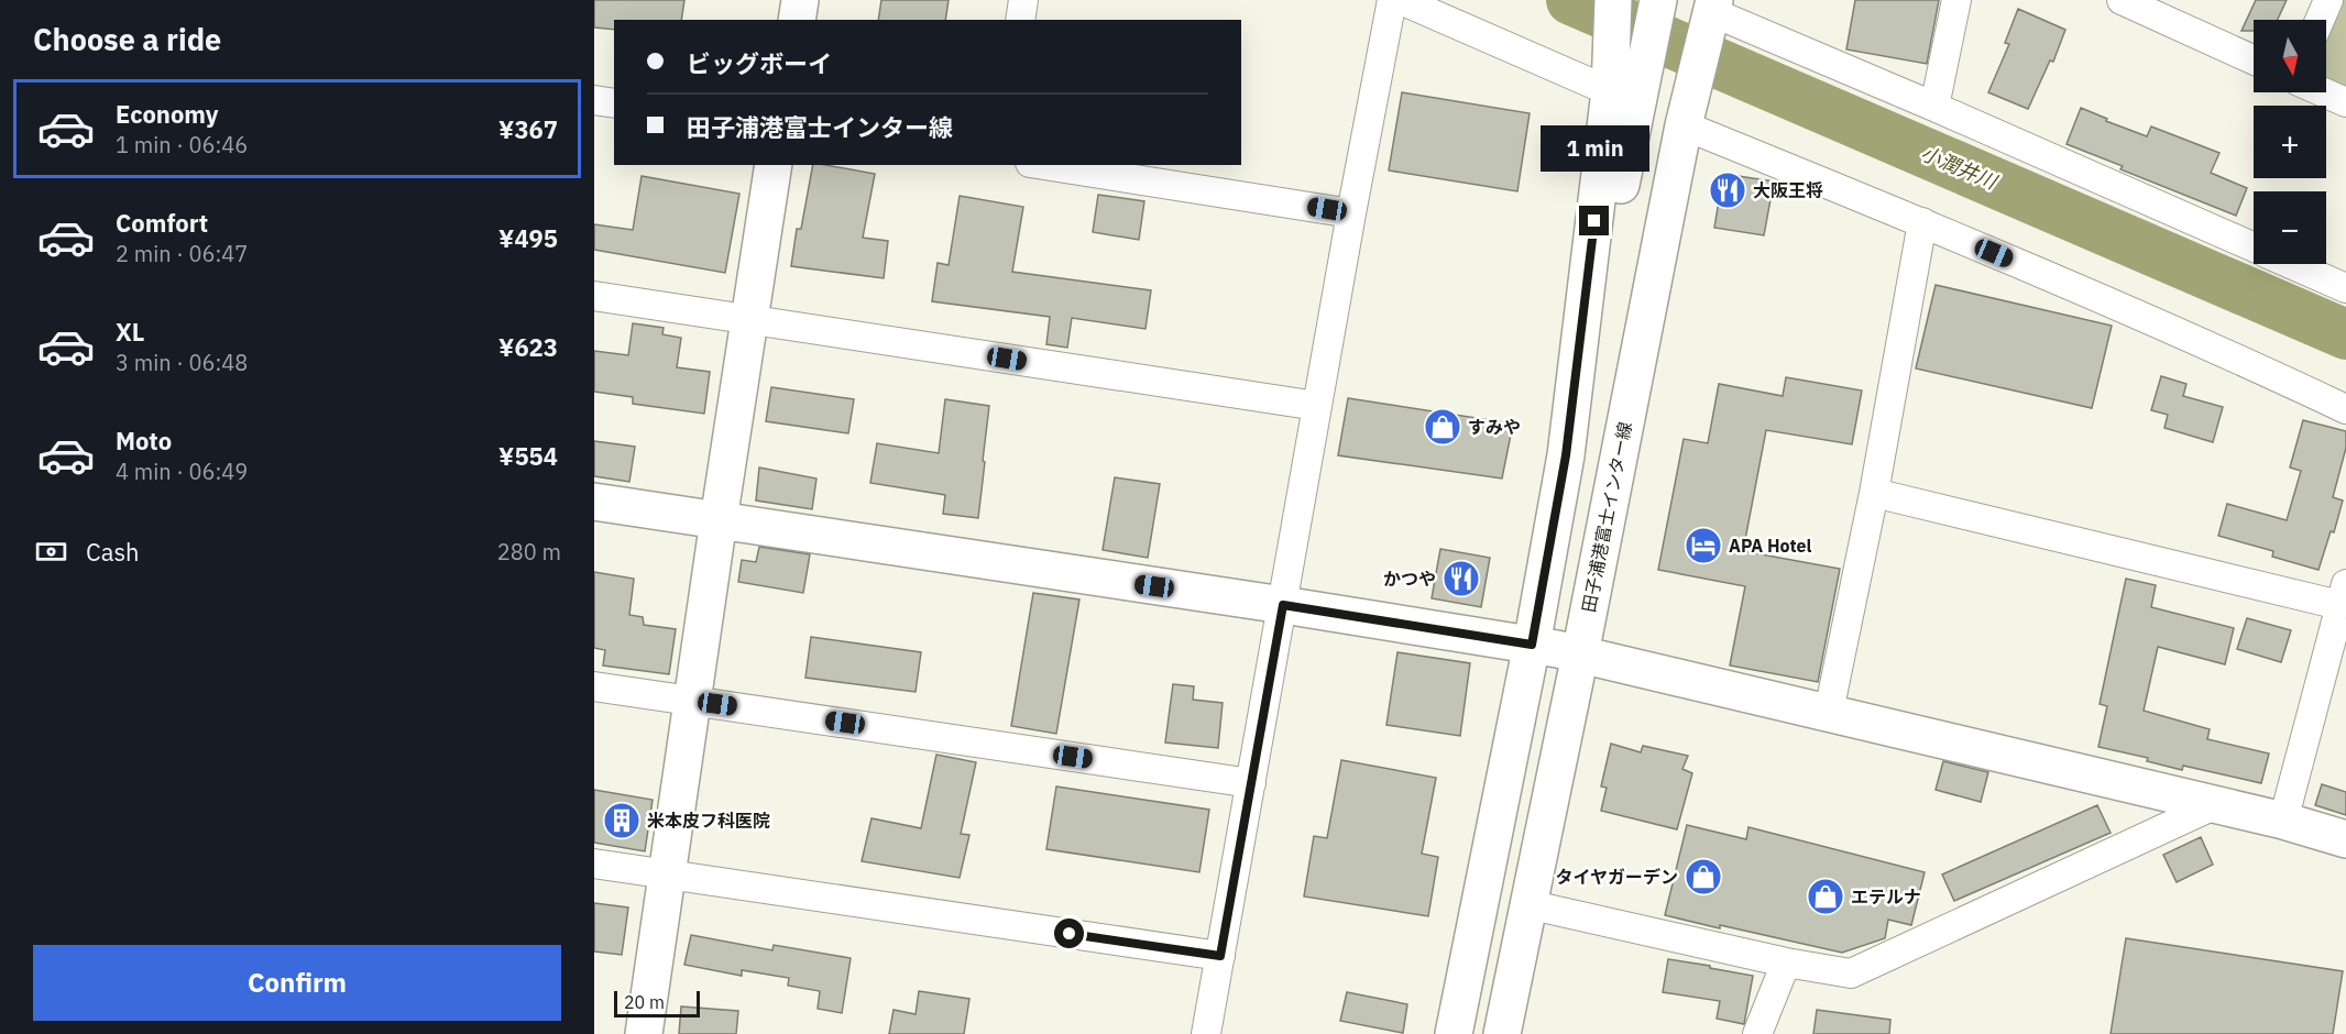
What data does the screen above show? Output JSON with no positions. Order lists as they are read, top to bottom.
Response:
{
  "streets": {
    "street": ["田子浦港富士インター線"]
  },
  "water": ["小潤井川"],
  "places": {
    "restaurant": ["大阪王将", "かつや"],
    "shop": ["すみや", "タイヤガーデン", "エテルナ"],
    "hotel": ["APA Hotel"],
    "building": ["米本皮フ科医院"]
  },
  "scale_bar": "20 m",
  "north": "bottom",
  "page": {
    "heading": "Choose a ride",
    "map_buttons": ["+", "−"],
    "banner": ["ビッグボーイ", "田子浦港富士インター線"],
    "list": [
      {
        "name": "Economy",
        "note": "1 min · 06:46",
        "value": "¥367"
      },
      {
        "name": "Comfort",
        "note": "2 min · 06:47",
        "value": "¥495"
      },
      {
        "name": "XL",
        "note": "3 min · 06:48",
        "value": "¥623"
      },
      {
        "name": "Moto",
        "note": "4 min · 06:49",
        "value": "¥554"
      }
    ],
    "bubble": "1 min",
    "pay": ["Cash", "280 m"],
    "buttons": "Confirm",
    "scale": "20 m"
  }
}
